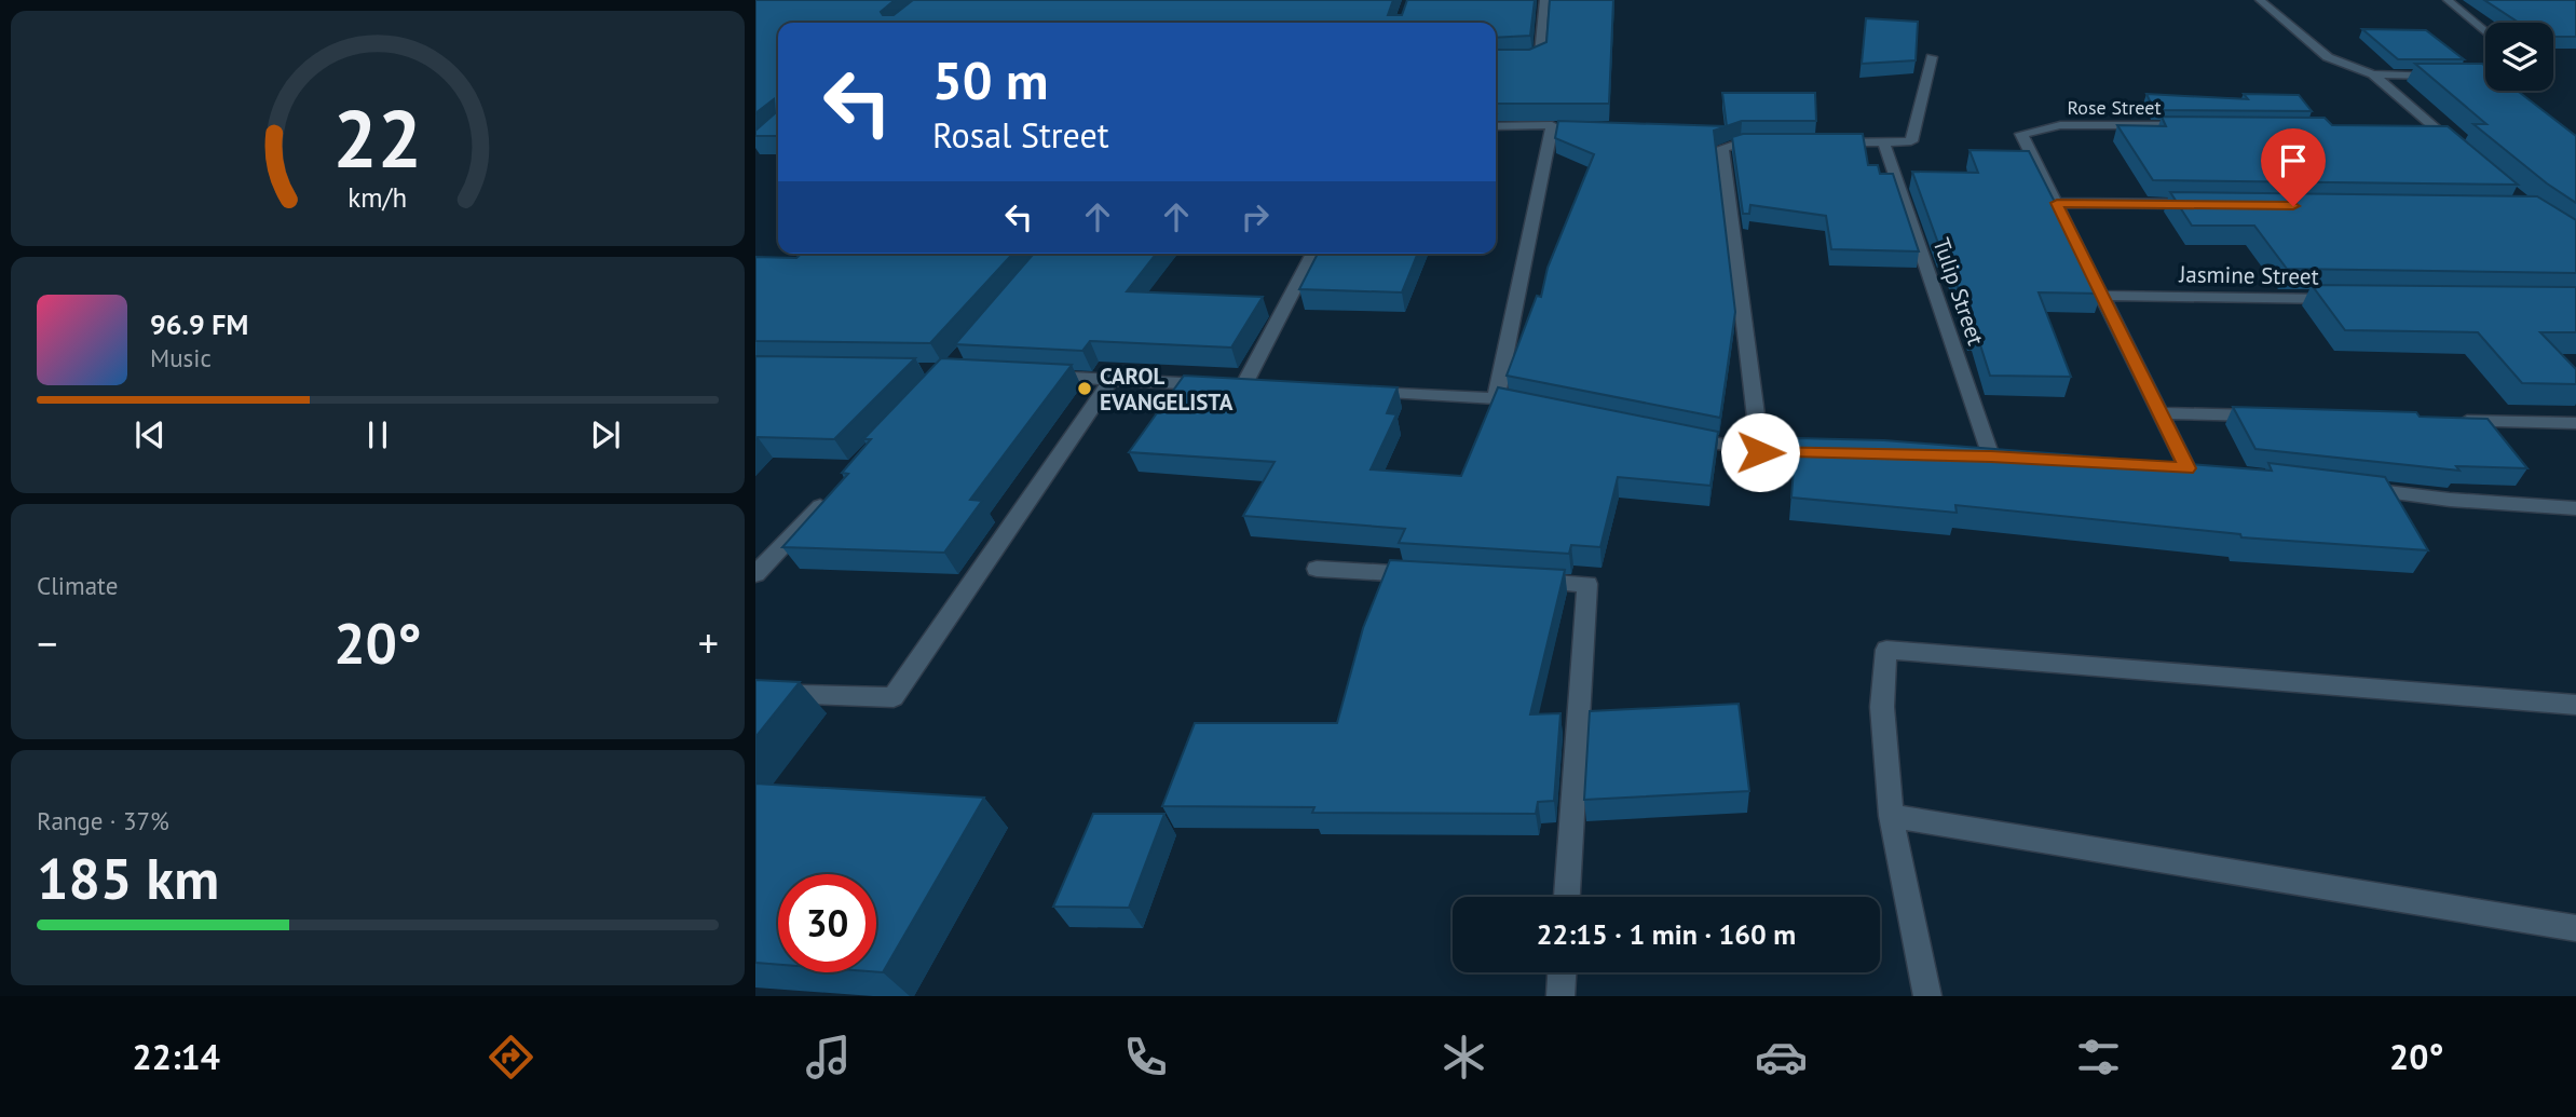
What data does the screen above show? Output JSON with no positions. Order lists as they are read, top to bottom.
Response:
{
  "streets": {
    "street": ["Rose Street", "Jasmine Street", "Tulip Street"]
  },
  "places": ["CAROL EVANGELISTA"],
  "page": {
    "turn": ["50 m", "Rosal Street"],
    "song": ["96.9 FM", "Music"],
    "tile": [
      "Climate",
      ["Range · 37%", "185 km"]
    ],
    "heat": ["−", "20°", "+"],
    "limit": "30",
    "trip": "22:15 · 1 min · 160 m",
    "tabs": ["22:14", "20°"],
    "gauge": ["22", "km/h"]
  }
}
